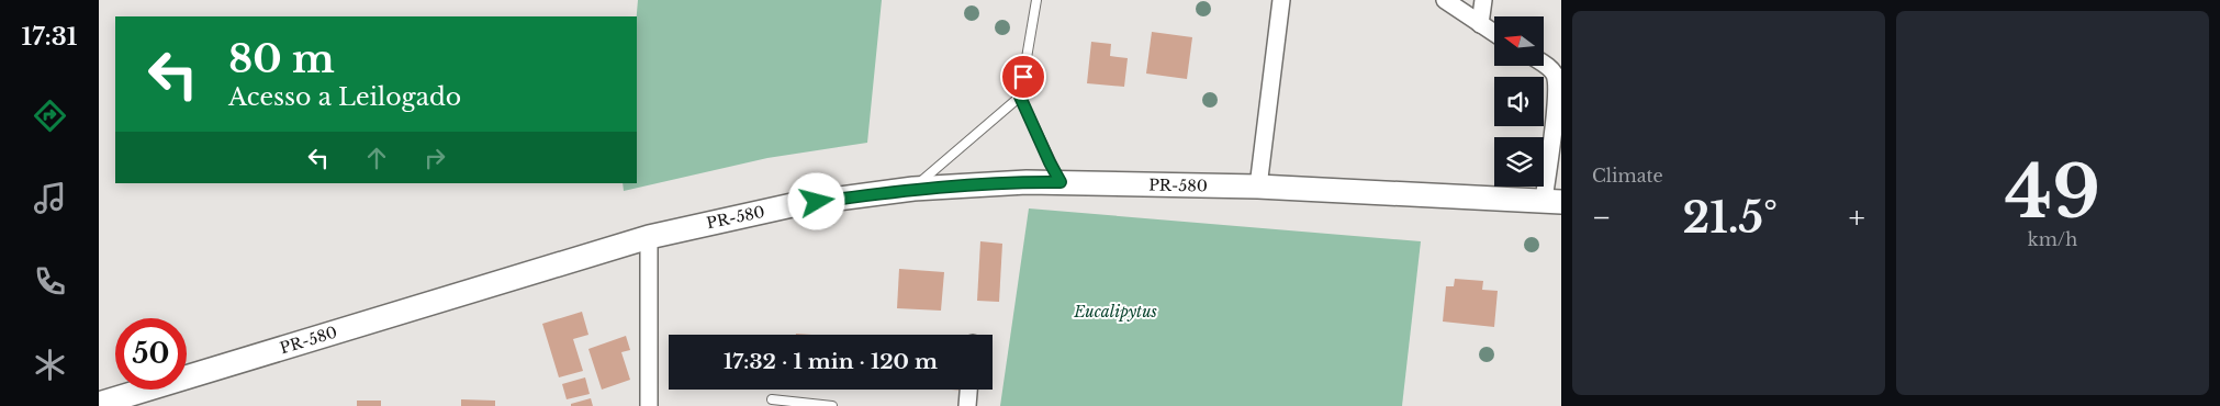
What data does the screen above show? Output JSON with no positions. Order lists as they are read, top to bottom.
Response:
{
  "streets": {
    "main road": ["PR-580"]
  },
  "parks": ["Eucalipytus"],
  "north": "left",
  "page": {
    "tabs": "17:31",
    "tile": [
      "Climate",
      ["49", "km/h"]
    ],
    "turn": ["80 m", "Acesso a Leilogado"],
    "heat": ["−", "21.5°", "+"],
    "limit": "50",
    "trip": "17:32 · 1 min · 120 m"
  }
}
